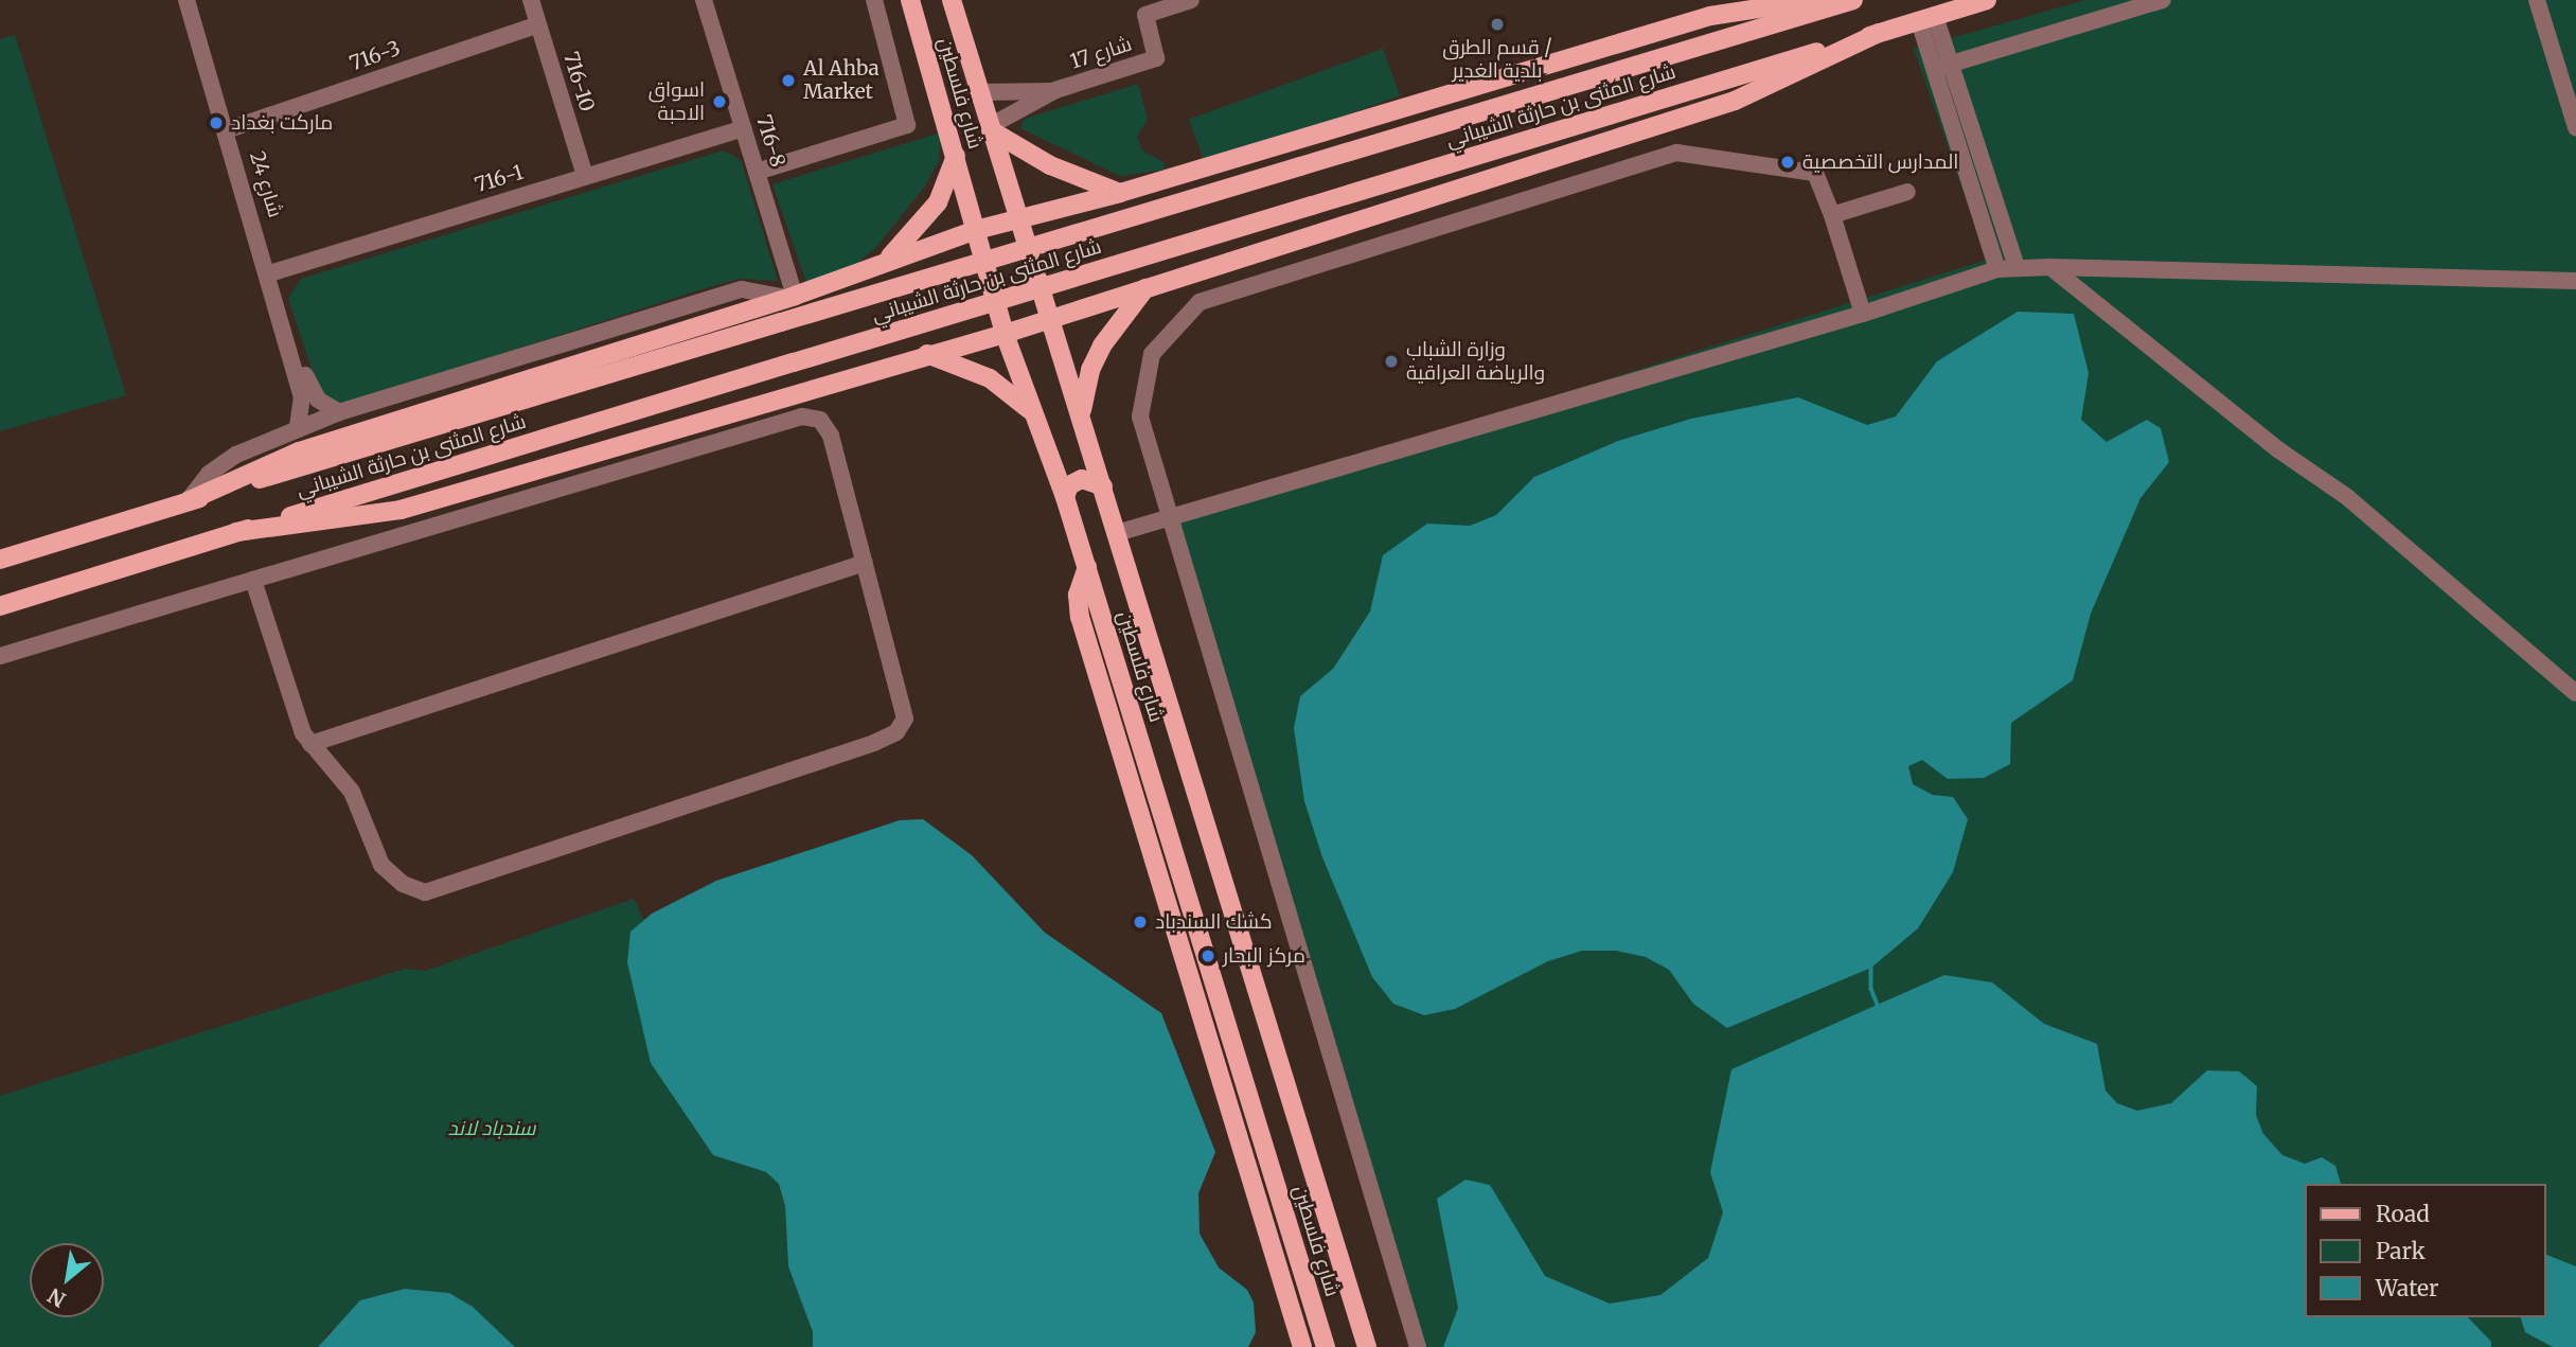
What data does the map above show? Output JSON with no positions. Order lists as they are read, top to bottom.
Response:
{
  "streets": {
    "main road": ["شارع فلسطين", "شارع المثنى بن حارثة الشيباني"],
    "street": [
      "شارع 17",
      "716-3",
      "716-10",
      "716-8",
      "716-1",
      "شارع 24"
    ]
  },
  "crossings": [
    ["شارع 17", "شارع فلسطين"],
    ["716-3", "716-10"],
    ["716-3", "شارع 24"],
    ["716-10", "716-1"],
    ["716-8", "716-1"],
    ["716-1", "شارع 24"]
  ],
  "parks": ["سندباد لاند"],
  "places": [
    "قسم الطرق / بلدية الغدير",
    "Al Ahba Market",
    "اسواق الاحبة",
    "ماركت بغداد",
    "المدارس التخصصية",
    "وزارة الشباب والرياضة العراقية",
    "كشك السندباد",
    "مركز البحار"
  ],
  "legend": ["Road", "Park", "Water"],
  "north": "bottom left"
}
